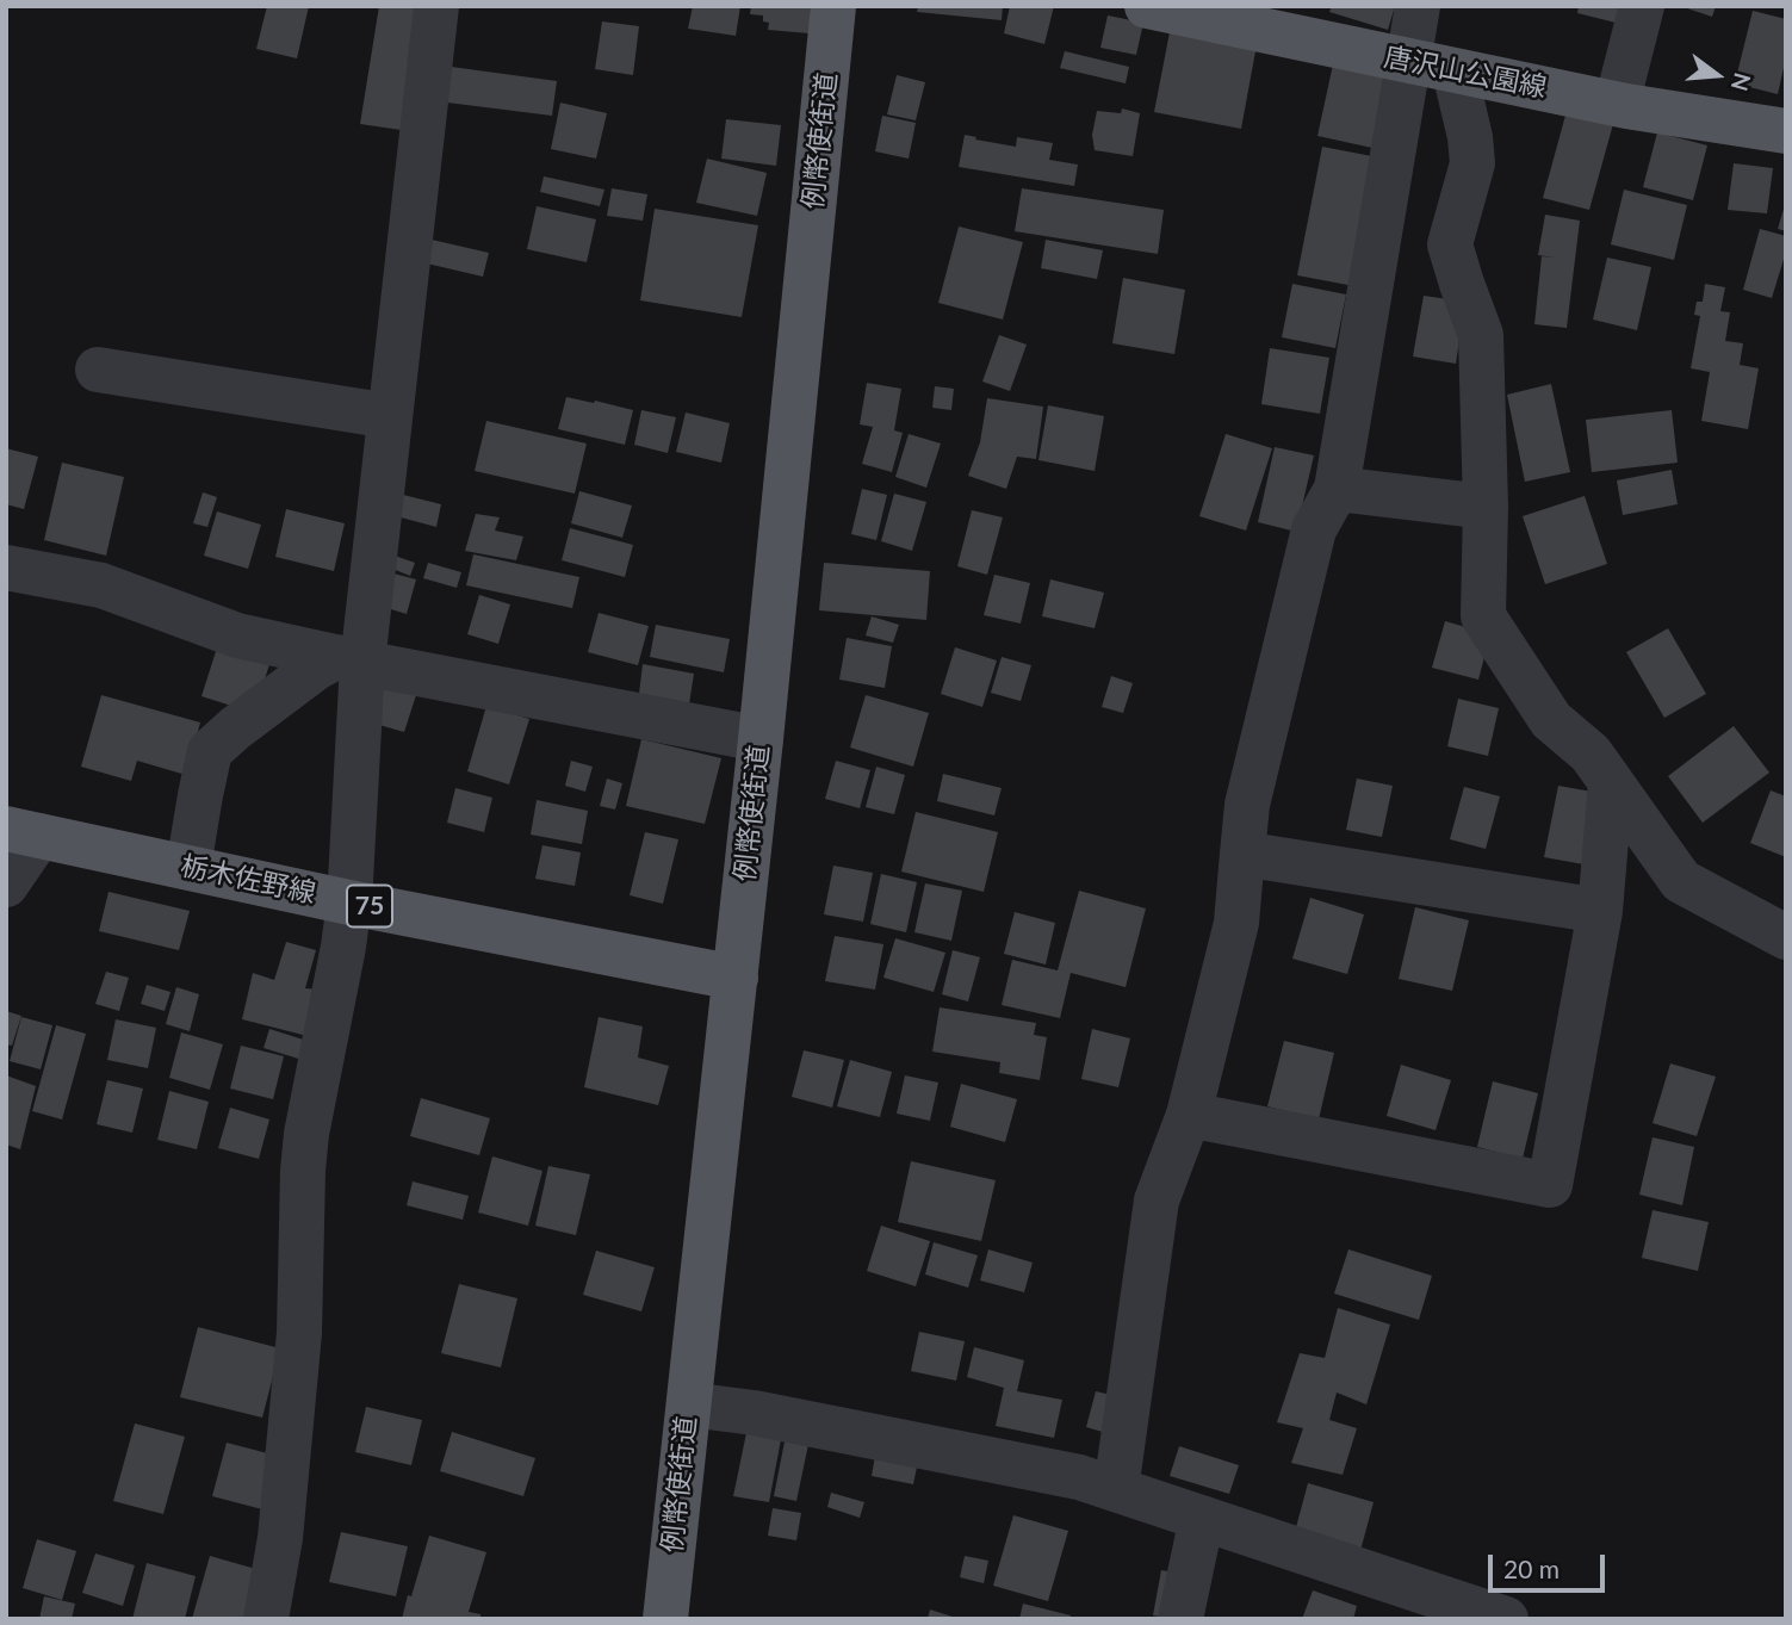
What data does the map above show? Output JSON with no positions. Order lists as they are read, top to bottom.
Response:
{
  "streets": {
    "main road": [
      "唐沢山公園線",
      "例幣使街道",
      "栃木佐野線",
      "75"
    ]
  },
  "crossings": [
    ["例幣使街道", "栃木佐野線"]
  ],
  "scale_bar": "20 m",
  "north": "right"
}
